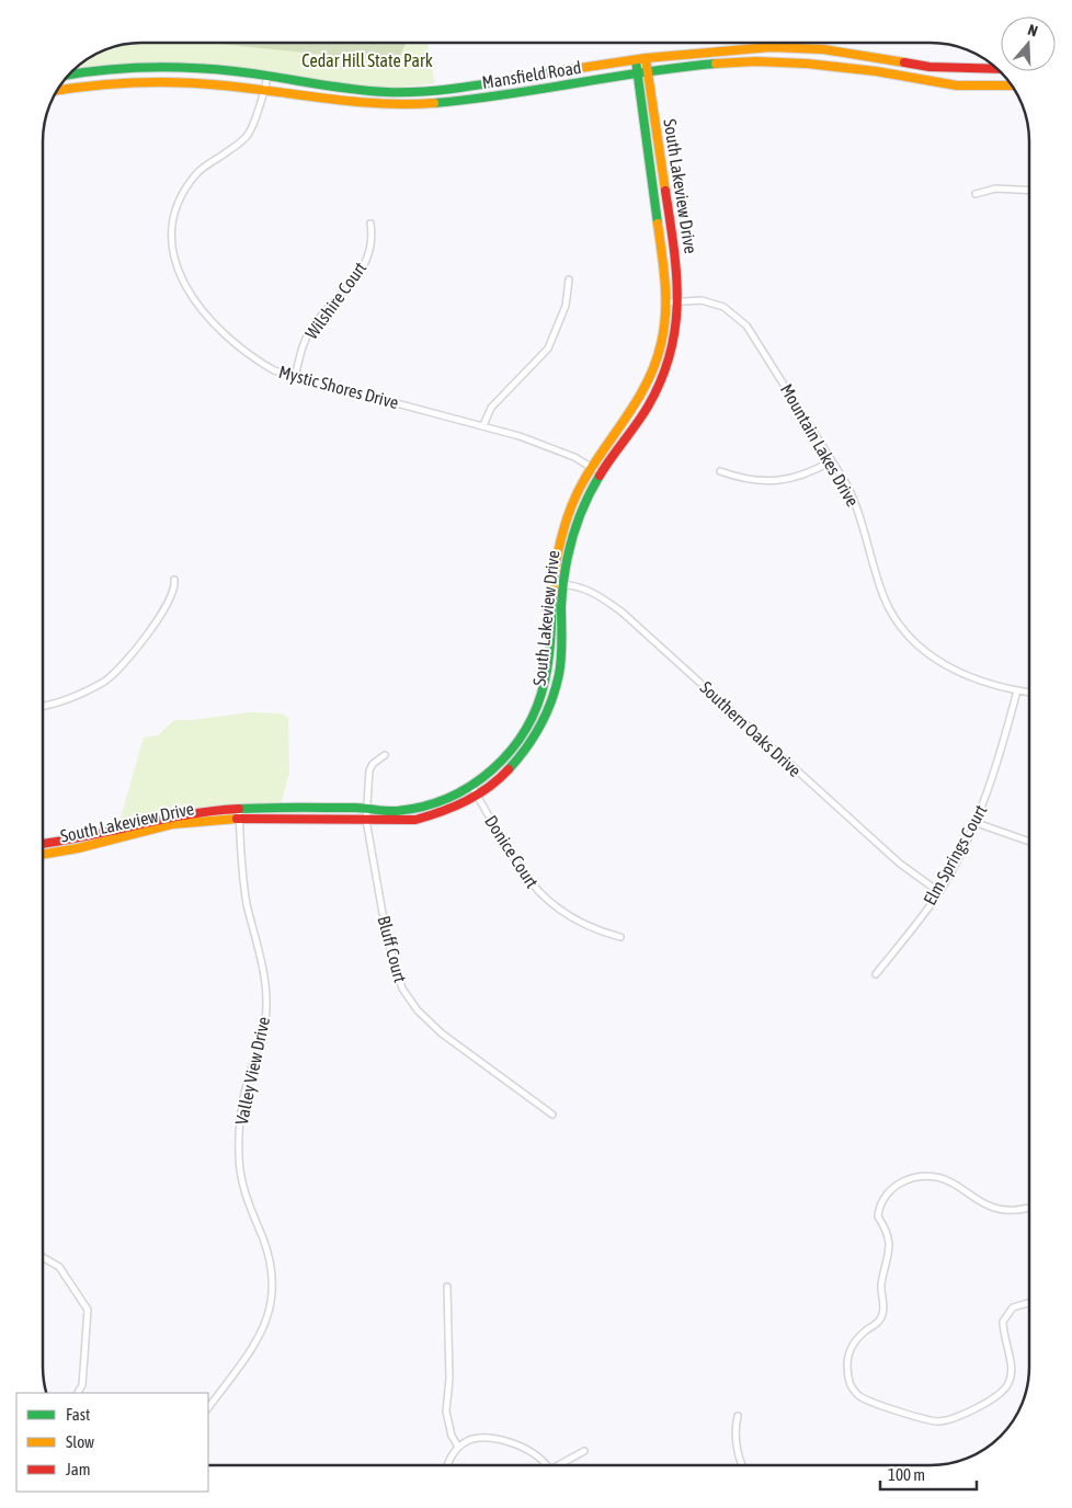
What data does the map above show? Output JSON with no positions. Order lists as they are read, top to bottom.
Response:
{
  "streets": {
    "street": [
      "Mansfield Road",
      "South Lakeview Drive",
      "Wilshire Court",
      "Mystic Shores Drive",
      "Mountain Lakes Drive",
      "Southern Oaks Drive",
      "Donice Court",
      "Elm Springs Court",
      "Bluff Court",
      "Valley View Drive"
    ]
  },
  "crossings": [
    ["Mansfield Road", "South Lakeview Drive"],
    ["Mansfield Road", "Mystic Shores Drive"],
    ["South Lakeview Drive", "Mystic Shores Drive"],
    ["South Lakeview Drive", "Mountain Lakes Drive"],
    ["South Lakeview Drive", "Southern Oaks Drive"],
    ["South Lakeview Drive", "Donice Court"],
    ["South Lakeview Drive", "Bluff Court"],
    ["South Lakeview Drive", "Valley View Drive"],
    ["Wilshire Court", "Mystic Shores Drive"],
    ["Mountain Lakes Drive", "Elm Springs Court"],
    ["Southern Oaks Drive", "Elm Springs Court"]
  ],
  "parks": ["Cedar Hill State Park"],
  "legend": ["Fast", "Slow", "Jam"],
  "scale_bar": "100 m",
  "north": "top"
}
